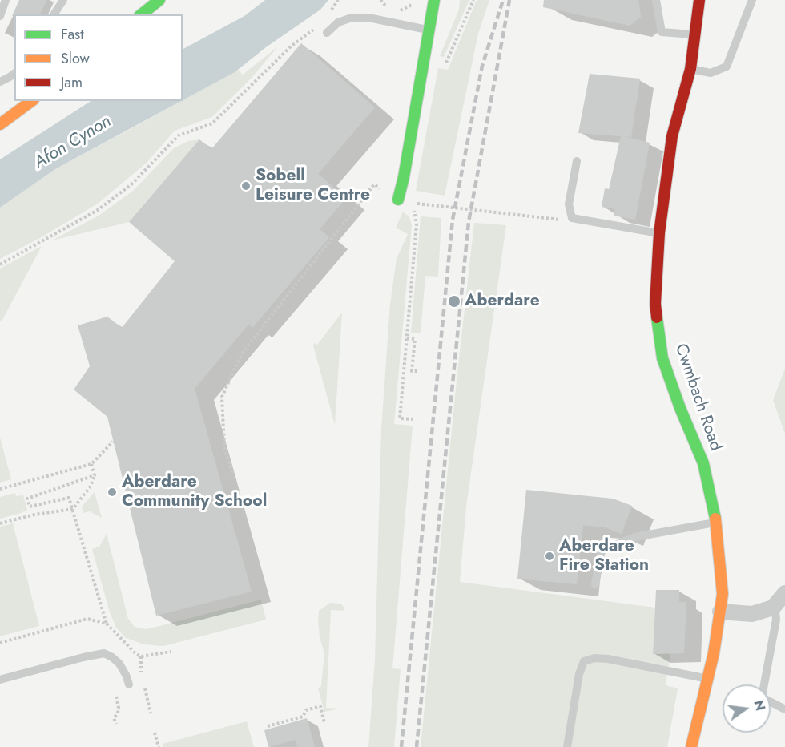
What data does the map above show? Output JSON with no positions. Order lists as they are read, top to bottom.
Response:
{
  "streets": {
    "street": ["Cwmbach Road"]
  },
  "water": ["Afon Cynon"],
  "places": [
    "Sobell Leisure Centre",
    "Aberdare",
    "Aberdare Community School",
    "Aberdare Fire Station"
  ],
  "legend": ["Fast", "Slow", "Jam"],
  "north": "right"
}
